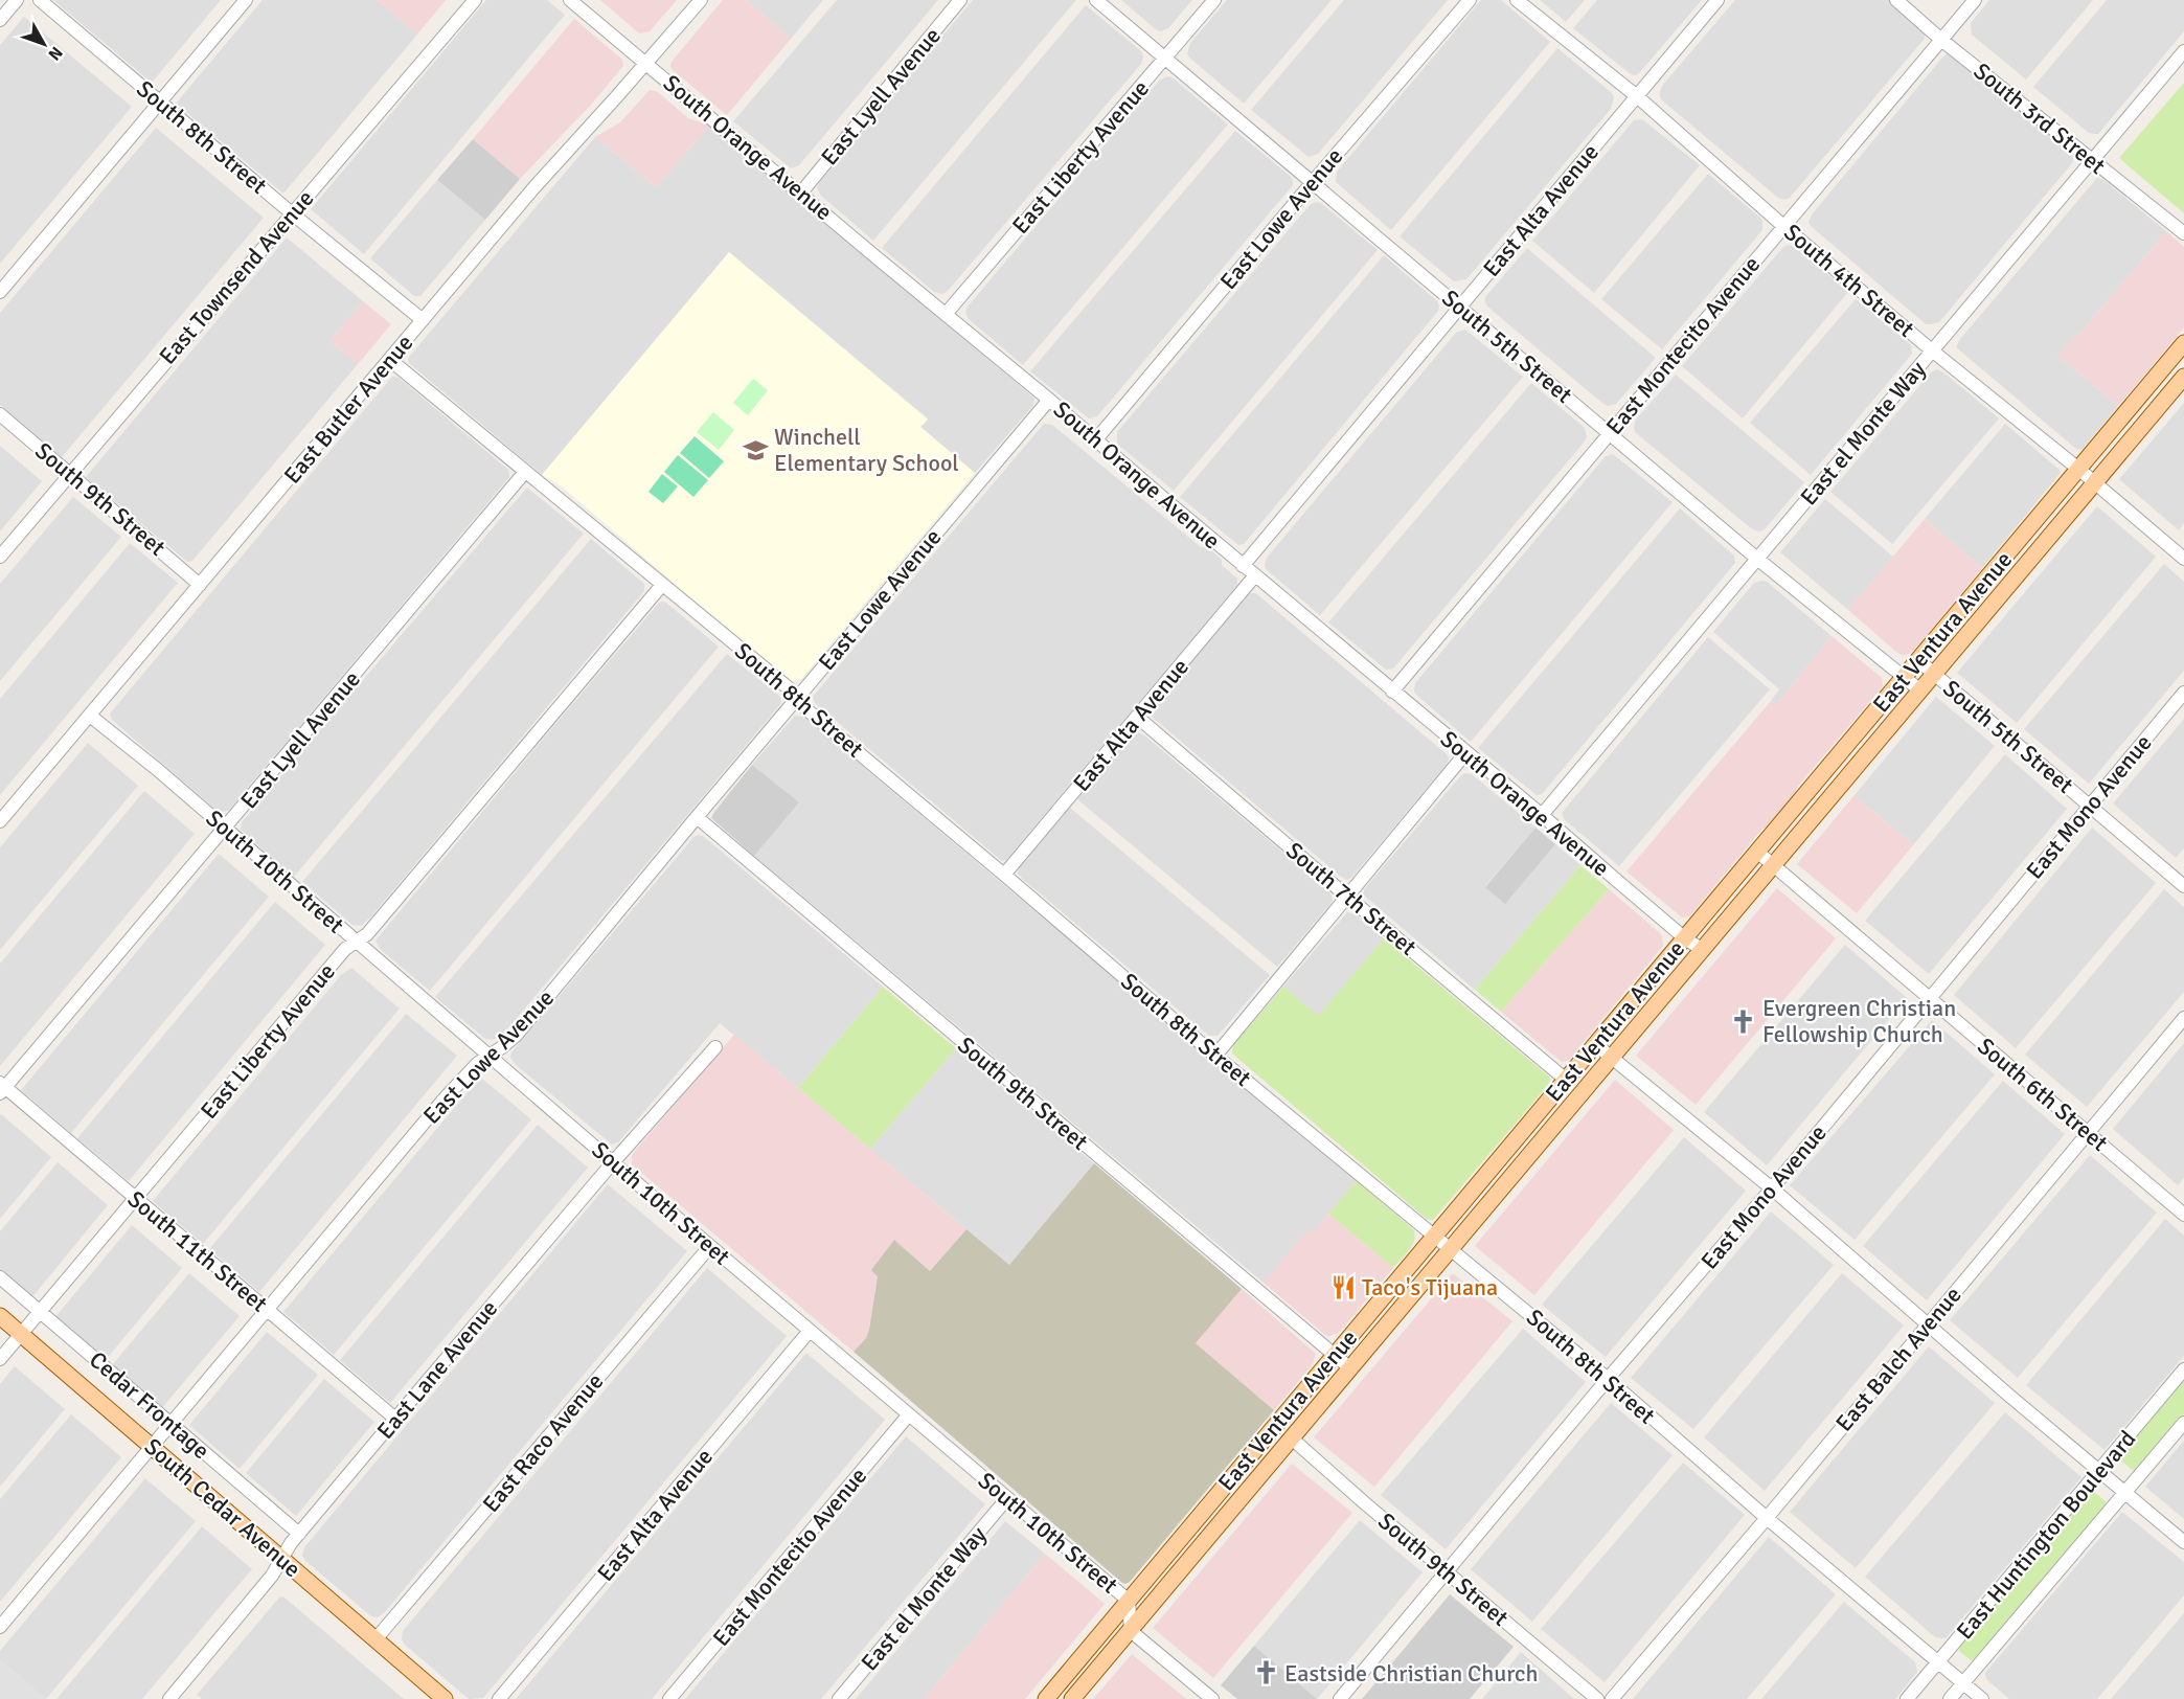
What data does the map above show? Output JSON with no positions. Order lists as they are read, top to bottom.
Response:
{
  "streets": {
    "main road": ["East Ventura Avenue", "South Cedar Avenue"],
    "street": [
      "East Lyell Avenue",
      "South 3rd Street",
      "South 8th Street",
      "South Orange Avenue",
      "East Liberty Avenue",
      "East Alta Avenue",
      "East Lowe Avenue",
      "East Townsend Avenue",
      "South 4th Street",
      "East Montecito Avenue",
      "South 5th Street",
      "East Butler Avenue",
      "East el Monte Way",
      "South 9th Street",
      "East Mono Avenue",
      "South 10th Street",
      "South 7th Street",
      "South 6th Street",
      "South 11th Street",
      "East Balch Avenue",
      "East Lane Avenue",
      "Cedar Frontage",
      "East Raco Avenue",
      "East Huntington Boulevard"
    ]
  },
  "crossings": [
    ["East Lyell Avenue", "South 8th Street"],
    ["East Lyell Avenue", "South Orange Avenue"],
    ["East Lyell Avenue", "South 10th Street"],
    ["East Lyell Avenue", "South 11th Street"],
    ["South 3rd Street", "East Montecito Avenue"],
    ["South 3rd Street", "East el Monte Way"],
    ["South 8th Street", "East Liberty Avenue"],
    ["South 8th Street", "East Alta Avenue"],
    ["South 8th Street", "East Lowe Avenue"],
    ["South 8th Street", "East Townsend Avenue"],
    ["South 8th Street", "East Butler Avenue"],
    ["South 8th Street", "East Ventura Avenue"],
    ["South 8th Street", "East Mono Avenue"],
    ["South 8th Street", "East Balch Avenue"],
    ["South 8th Street", "East Huntington Boulevard"],
    ["South Orange Avenue", "East Liberty Avenue"],
    ["South Orange Avenue", "East Alta Avenue"],
    ["South Orange Avenue", "East Lowe Avenue"],
    ["South Orange Avenue", "East Montecito Avenue"],
    ["South Orange Avenue", "East Butler Avenue"],
    ["South Orange Avenue", "East el Monte Way"],
    ["South Orange Avenue", "East Ventura Avenue"],
    ["East Liberty Avenue", "South 5th Street"],
    ["East Liberty Avenue", "South 10th Street"],
    ["East Liberty Avenue", "South 11th Street"],
    ["East Liberty Avenue", "Cedar Frontage"],
    ["East Liberty Avenue", "South Cedar Avenue"],
    ["East Alta Avenue", "South 4th Street"],
    ["East Alta Avenue", "South 5th Street"],
    ["East Alta Avenue", "South 10th Street"],
    ["East Alta Avenue", "South 7th Street"],
    ["East Lowe Avenue", "South 5th Street"],
    ["East Lowe Avenue", "South 9th Street"],
    ["East Lowe Avenue", "South 10th Street"],
    ["East Lowe Avenue", "South 11th Street"],
    ["East Lowe Avenue", "Cedar Frontage"],
    ["East Lowe Avenue", "South Cedar Avenue"],
    ["East Townsend Avenue", "South 9th Street"],
    ["South 4th Street", "East Montecito Avenue"],
    ["South 4th Street", "East el Monte Way"],
    ["South 4th Street", "East Ventura Avenue"],
    ["East Montecito Avenue", "South 5th Street"],
    ["East Montecito Avenue", "South 10th Street"],
    ["South 5th Street", "East el Monte Way"],
    ["South 5th Street", "East Ventura Avenue"],
    ["South 5th Street", "East Mono Avenue"],
    ["East Butler Avenue", "South 9th Street"],
    ["East Butler Avenue", "South 10th Street"],
    ["East el Monte Way", "South 10th Street"],
    ["South 9th Street", "East Ventura Avenue"],
    ["South 9th Street", "East Mono Avenue"],
    ["East Ventura Avenue", "South 10th Street"],
    ["East Ventura Avenue", "South 7th Street"],
    ["East Ventura Avenue", "South 6th Street"],
    ["East Mono Avenue", "South 6th Street"],
    ["South 10th Street", "East Lane Avenue"],
    ["South 10th Street", "East Raco Avenue"],
    ["South 6th Street", "East Balch Avenue"],
    ["South 11th Street", "East Lane Avenue"],
    ["East Lane Avenue", "Cedar Frontage"],
    ["East Lane Avenue", "South Cedar Avenue"],
    ["East Raco Avenue", "South Cedar Avenue"]
  ],
  "places": {
    "school or university": ["Winchell Elementary School"],
    "church": ["Evergreen Christian Fellowship Church", "Eastside Christian Church"],
    "restaurant": ["Taco's Tijuana"]
  },
  "north": "bottom right"
}
